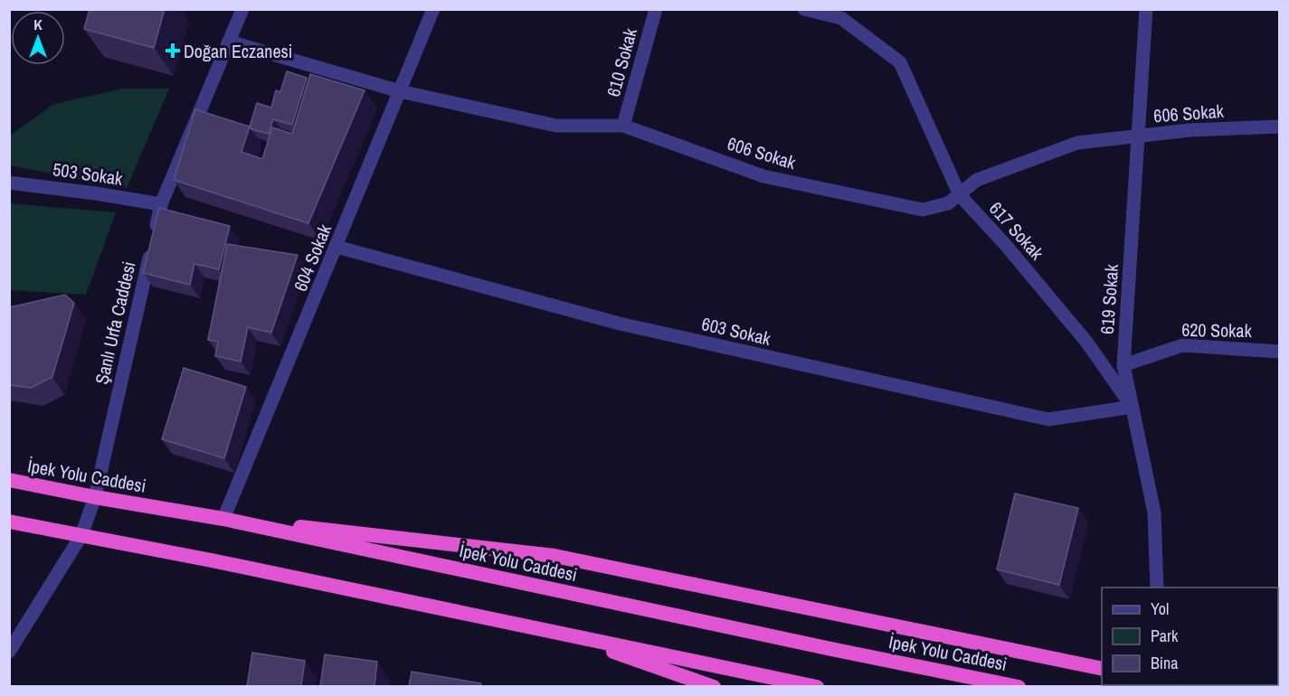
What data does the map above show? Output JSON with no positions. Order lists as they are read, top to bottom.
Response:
{
  "streets": {
    "highway": ["İpek Yolu Caddesi"],
    "street": [
      "610 Sokak",
      "606 Sokak",
      "503 Sokak",
      "617 Sokak",
      "604 Sokak",
      "619 Sokak",
      "Şanlı Urfa Caddesi",
      "620 Sokak",
      "603 Sokak"
    ]
  },
  "crossings": [
    ["610 Sokak", "606 Sokak"],
    ["606 Sokak", "617 Sokak"],
    ["606 Sokak", "604 Sokak"],
    ["606 Sokak", "619 Sokak"],
    ["606 Sokak", "Şanlı Urfa Caddesi"],
    ["503 Sokak", "Şanlı Urfa Caddesi"],
    ["617 Sokak", "619 Sokak"],
    ["617 Sokak", "603 Sokak"],
    ["604 Sokak", "603 Sokak"],
    ["604 Sokak", "İpek Yolu Caddesi"],
    ["619 Sokak", "620 Sokak"],
    ["619 Sokak", "603 Sokak"],
    ["Şanlı Urfa Caddesi", "İpek Yolu Caddesi"]
  ],
  "places": {
    "health": ["Doğan Eczanesi"]
  },
  "legend": ["Yol", "Park", "Bina"],
  "north": "top"
}
